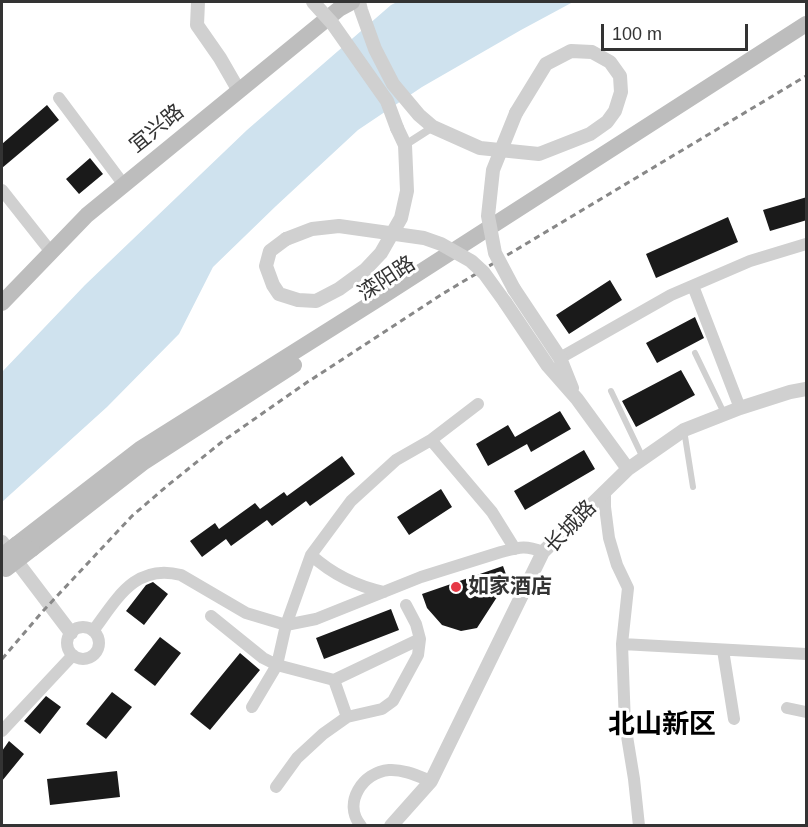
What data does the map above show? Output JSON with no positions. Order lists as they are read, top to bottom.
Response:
{
  "streets": {
    "main road": ["宜兴路", "滦阳路"],
    "street": ["长城路"]
  },
  "districts": ["北山新区"],
  "places": ["如家酒店"],
  "scale_bar": "100 m"
}
